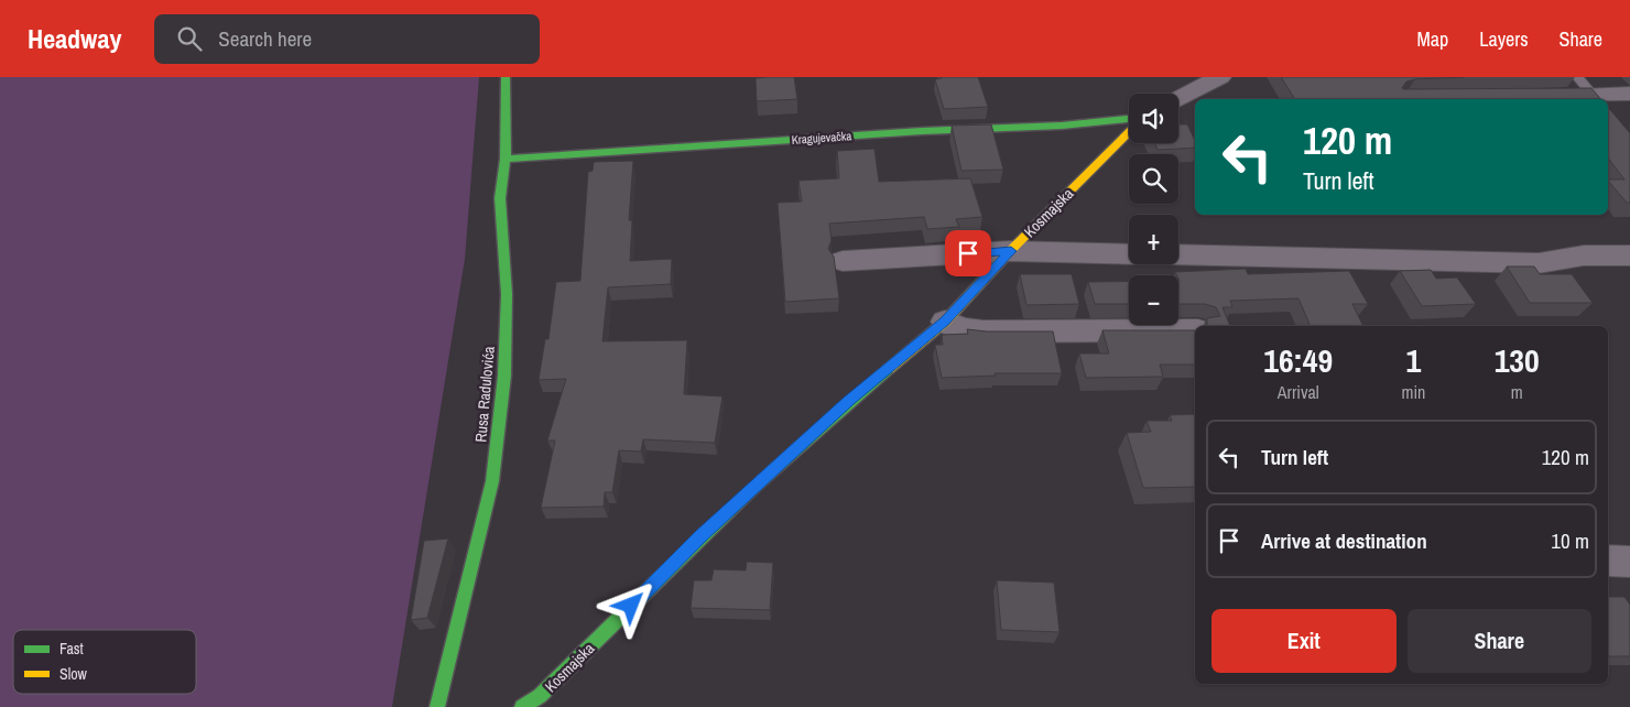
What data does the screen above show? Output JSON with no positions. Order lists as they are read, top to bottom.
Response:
{
  "streets": {
    "street": ["Kragujevačka", "Kosmajska", "Rusa Radulovića"]
  },
  "crossings": [
    ["Kragujevačka", "Rusa Radulovića"]
  ],
  "legend": ["Fast", "Slow"],
  "page": {
    "header": "Headway",
    "search": "Search here",
    "nav": ["Map", "Layers", "Share"],
    "map_buttons": ["+", "−"],
    "turn": ["120 m", "Turn left"],
    "eta": [
      "16:49",
      "Arrival",
      "1",
      "min",
      "130",
      "m"
    ],
    "list": [
      {
        "name": "Turn left",
        "value": "120 m"
      },
      {
        "name": "Arrive at destination",
        "value": "10 m"
      }
    ],
    "buttons": ["Exit", "Share"]
  }
}
